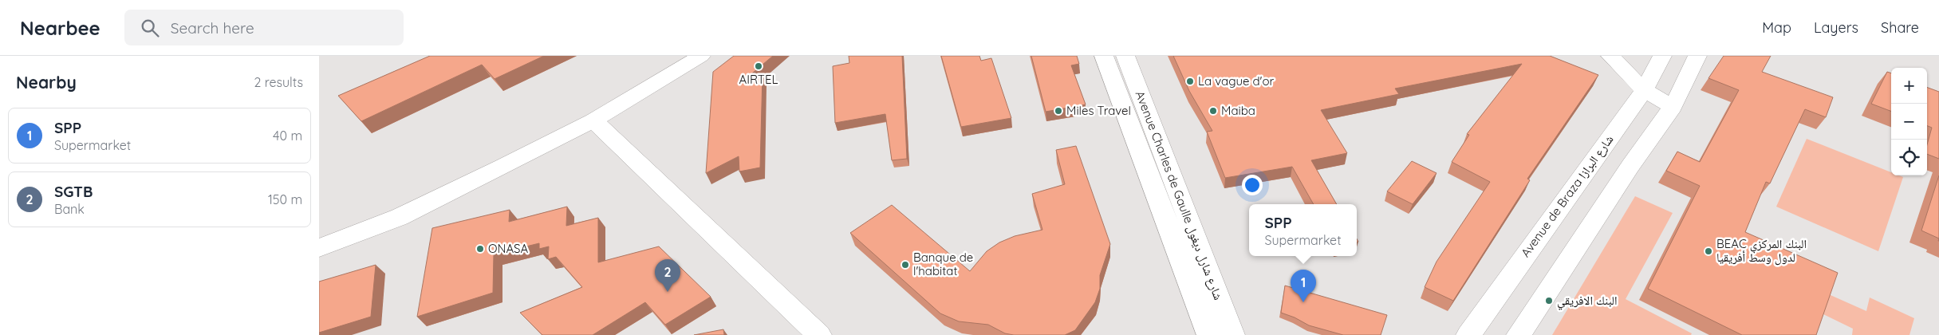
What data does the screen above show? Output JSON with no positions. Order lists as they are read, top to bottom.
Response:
{
  "streets": {
    "main road": ["Avenue Charles de Gaulle شارع شارل ديغول", "Avenue de Braza شارع البرازا"]
  },
  "places": [
    "AIRTEL",
    "La vague d'or",
    "Miles Travel",
    "Maiba",
    "ONASA",
    "BEAC البنك المركزي لدول وسط أفريقيا",
    "Banque de l'habitat",
    "البنك الافريقي"
  ],
  "page": {
    "header": "Nearbee",
    "search": "Search here",
    "nav": ["Map", "Layers", "Share"],
    "heading": ["Nearby", "2 results"],
    "map_buttons": ["+", "−"],
    "list": [
      {
        "mark": "1",
        "name": "SPP",
        "note": "Supermarket",
        "value": "40 m"
      },
      {
        "mark": "2",
        "name": "SGTB",
        "note": "Bank",
        "value": "150 m"
      }
    ],
    "popup": ["SPP", "Supermarket"],
    "pins": ["2", "1"]
  }
}
